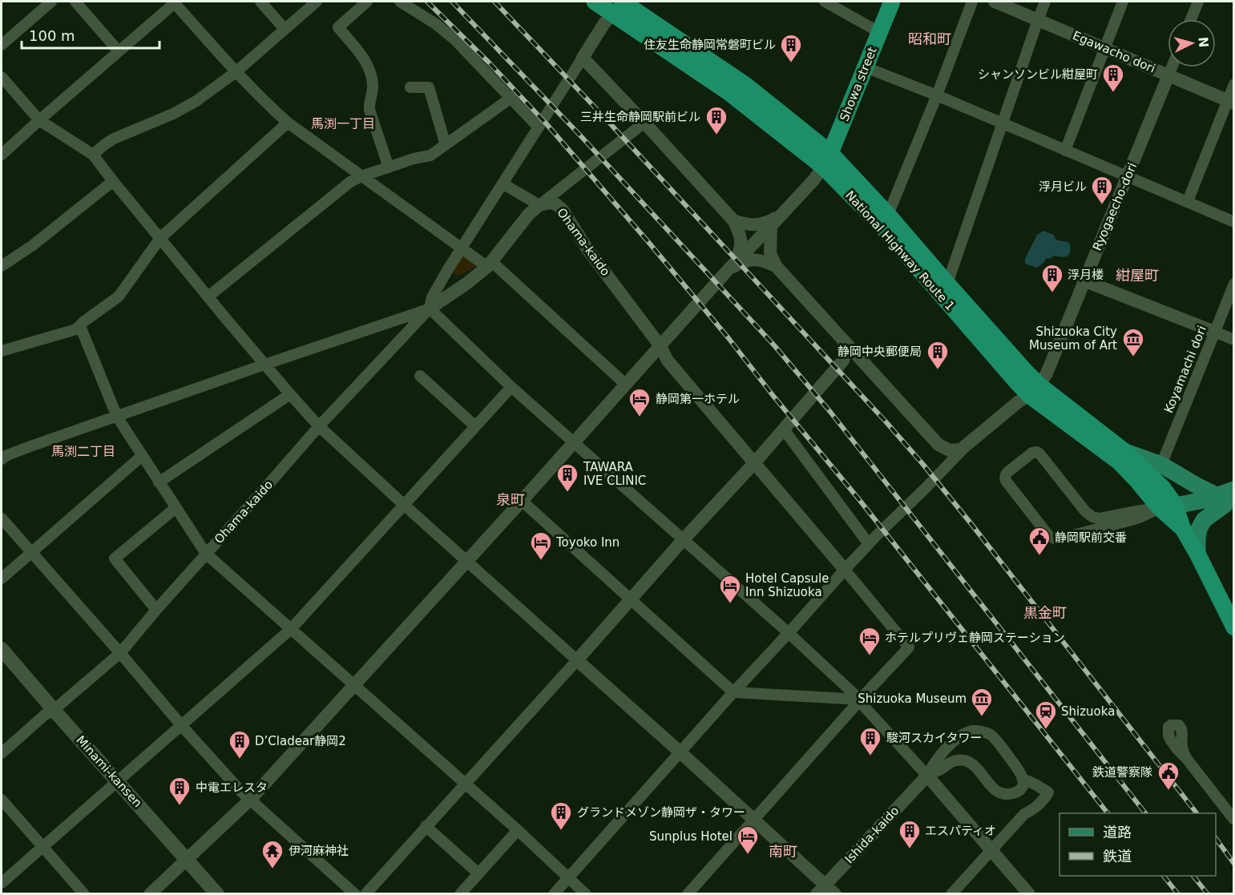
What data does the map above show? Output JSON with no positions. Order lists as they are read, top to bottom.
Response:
{
  "streets": {
    "highway": ["Showa street", "National Highway Route 1"],
    "main road": ["Minami-kansen"],
    "street": [
      "Egawacho dori",
      "Ryogaecho-dori",
      "Ohama-kaido",
      "Koyamachi dori",
      "Ishida-kaido"
    ]
  },
  "crossings": [
    ["Egawacho dori", "Ryogaecho-dori"],
    ["Showa street", "National Highway Route 1"],
    ["Ryogaecho-dori", "National Highway Route 1"],
    ["Ohama-kaido", "Minami-kansen"]
  ],
  "districts": [
    "昭和町",
    "馬渕一丁目",
    "紺屋町",
    "馬渕二丁目",
    "泉町",
    "黒金町",
    "南町"
  ],
  "places": {
    "building": [
      "住友生命静岡常磐町ビル",
      "シャンソンビル紺屋町",
      "三井生命静岡駅前ビル",
      "浮月ビル",
      "浮月楼",
      "静岡中央郵便局",
      "TAWARA IVE CLINIC",
      "駿河スカイタワー",
      "D’Cladear静岡2",
      "中電エレスタ",
      "グランドメゾン静岡ザ・タワー",
      "エスパティオ"
    ],
    "museum": ["Shizuoka City Museum of Art", "Shizuoka Museum"],
    "hotel": [
      "静岡第一ホテル",
      "Toyoko Inn",
      "Hotel Capsule Inn Shizuoka",
      "ホテルプリヴェ静岡ステーション",
      "Sunplus Hotel"
    ],
    "public building": ["静岡駅前交番", "鉄道警察隊"],
    "station": ["Shizuoka"],
    "temple": ["伊河麻神社"]
  },
  "legend": ["道路", "鉄道"],
  "scale_bar": "100 m",
  "north": "right"
}
